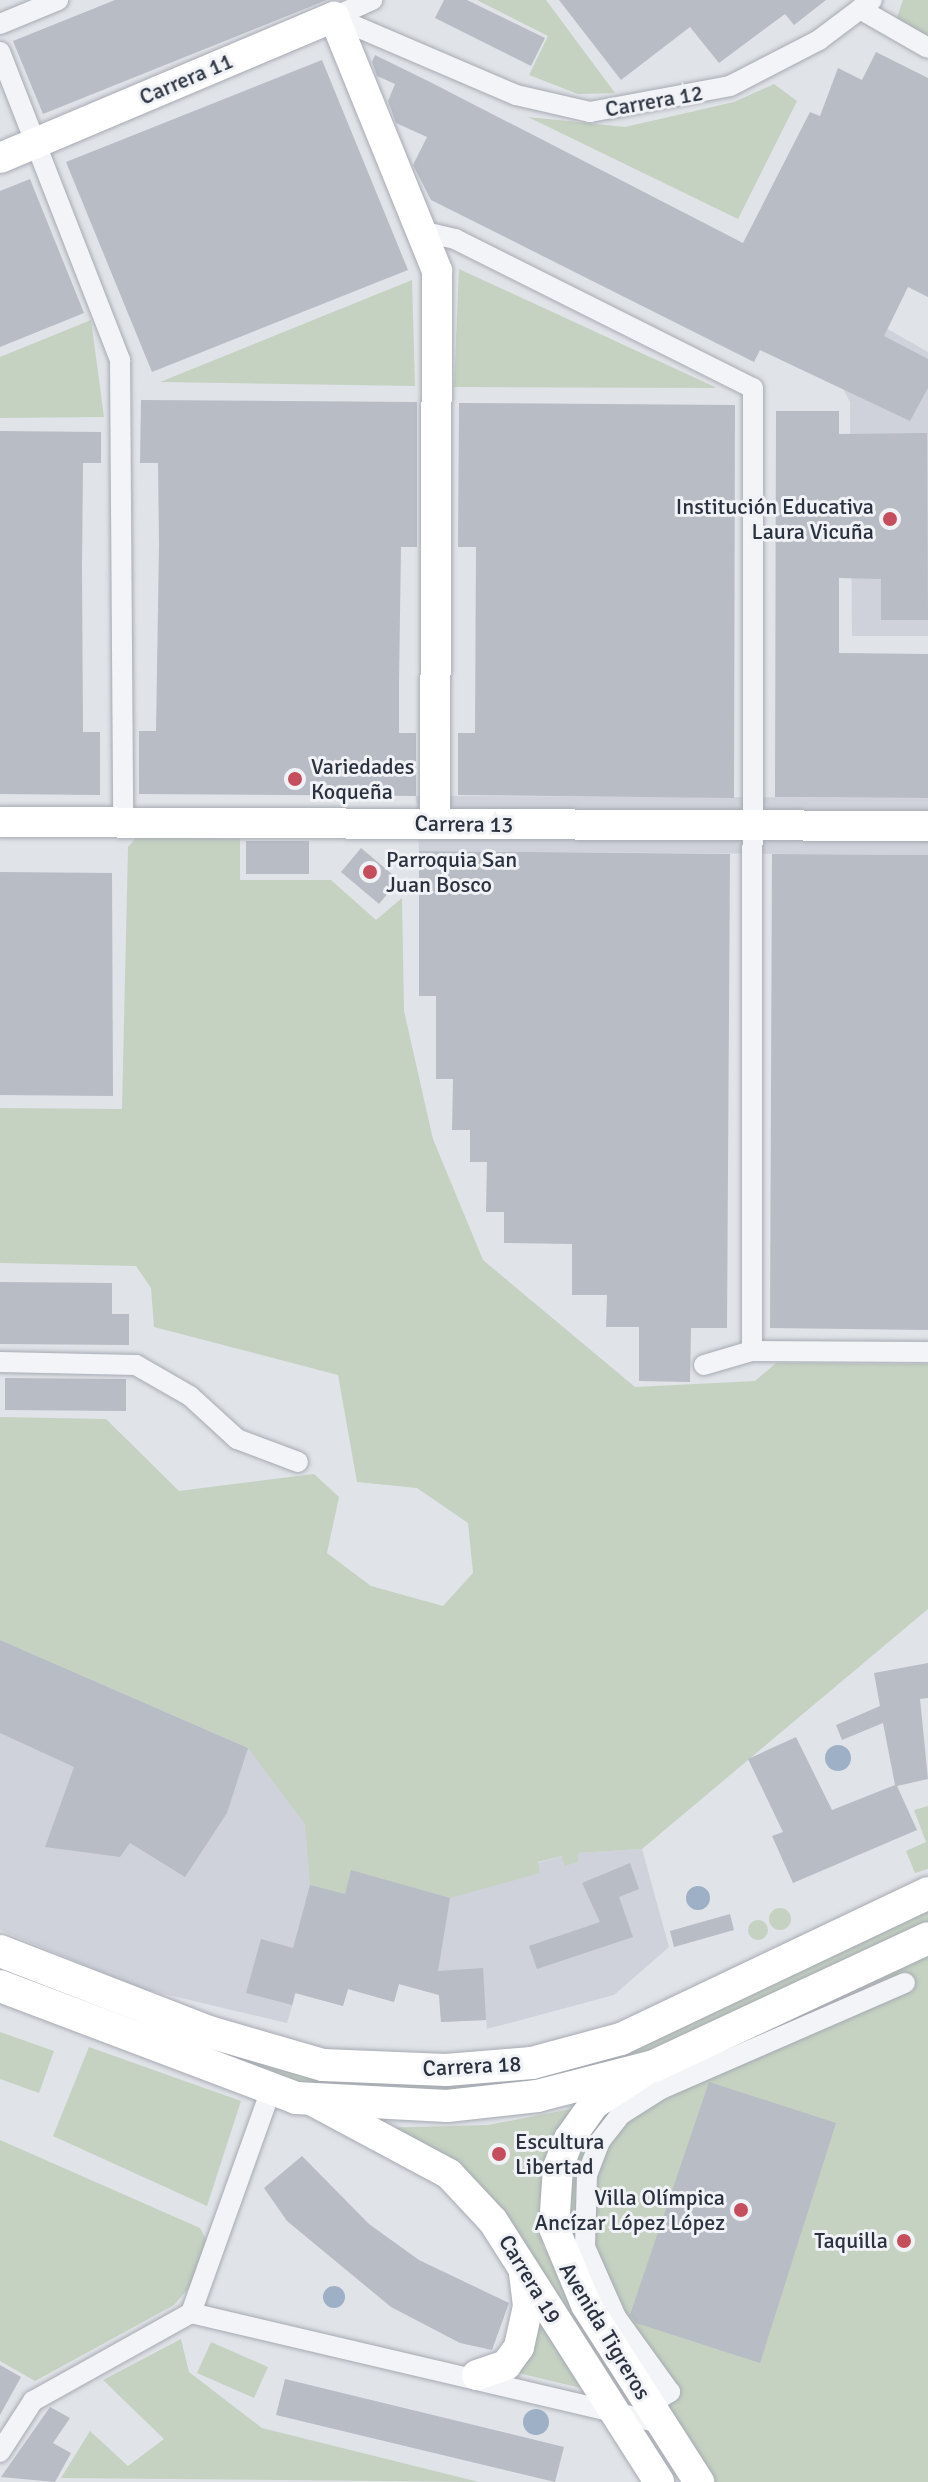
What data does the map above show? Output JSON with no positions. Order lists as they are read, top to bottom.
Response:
{
  "streets": {
    "main road": ["Carrera 18"],
    "street": [
      "Carrera 11",
      "Carrera 12",
      "Carrera 13",
      "Carrera 19",
      "Avenida Tigreros"
    ]
  },
  "crossings": [
    ["Carrera 11", "Carrera 12"],
    ["Carrera 18", "Carrera 19"],
    ["Carrera 18", "Avenida Tigreros"]
  ],
  "places": [
    "Institución Educativa Laura Vicuña",
    "Variedades Koqueña",
    "Parroquia San Juan Bosco",
    "Escultura Libertad",
    "Villa Olímpica Ancízar López López",
    "Taquilla"
  ]
}
